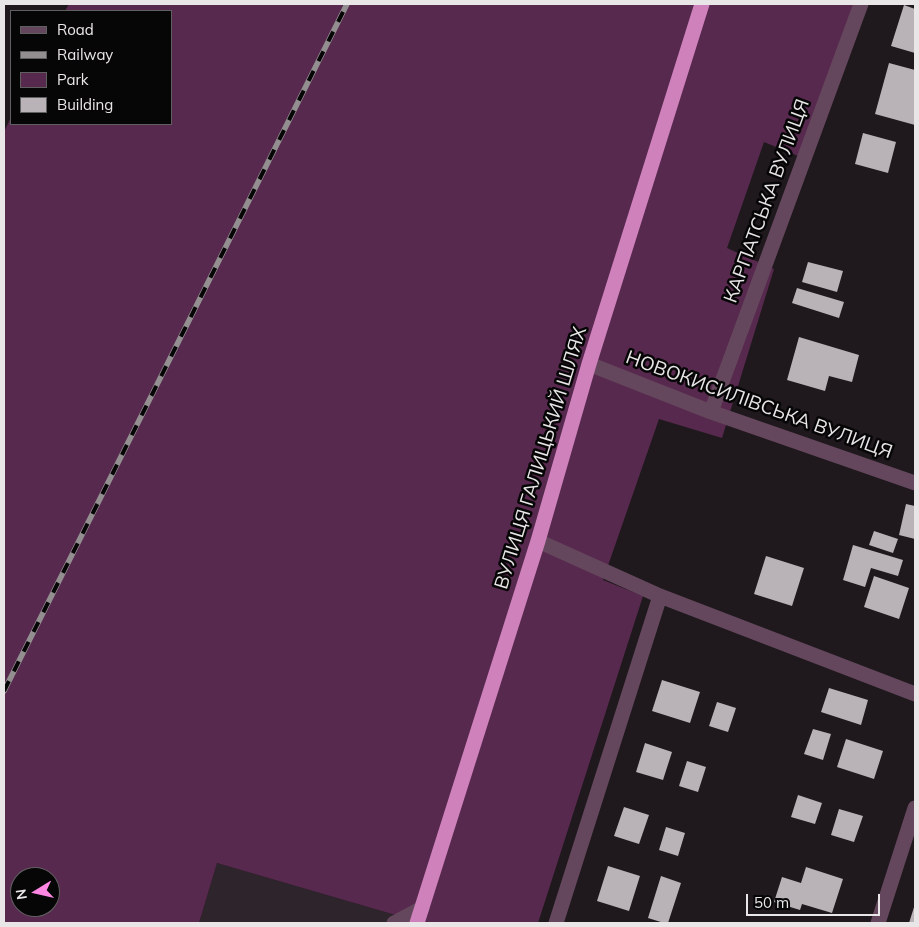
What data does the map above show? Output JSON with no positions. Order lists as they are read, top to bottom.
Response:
{
  "streets": {
    "highway": ["ВУЛИЦЯ ГАЛИЦЬКИЙ ШЛЯХ"],
    "street": ["КАРПАТСЬКА ВУЛИЦЯ", "НОВОКИСИЛІВСЬКА ВУЛИЦЯ"]
  },
  "crossings": [
    ["КАРПАТСЬКА ВУЛИЦЯ", "НОВОКИСИЛІВСЬКА ВУЛИЦЯ"],
    ["НОВОКИСИЛІВСЬКА ВУЛИЦЯ", "ВУЛИЦЯ ГАЛИЦЬКИЙ ШЛЯХ"]
  ],
  "legend": [
    "Road",
    "Railway",
    "Park",
    "Building"
  ],
  "scale_bar": "50 m",
  "north": "left"
}
